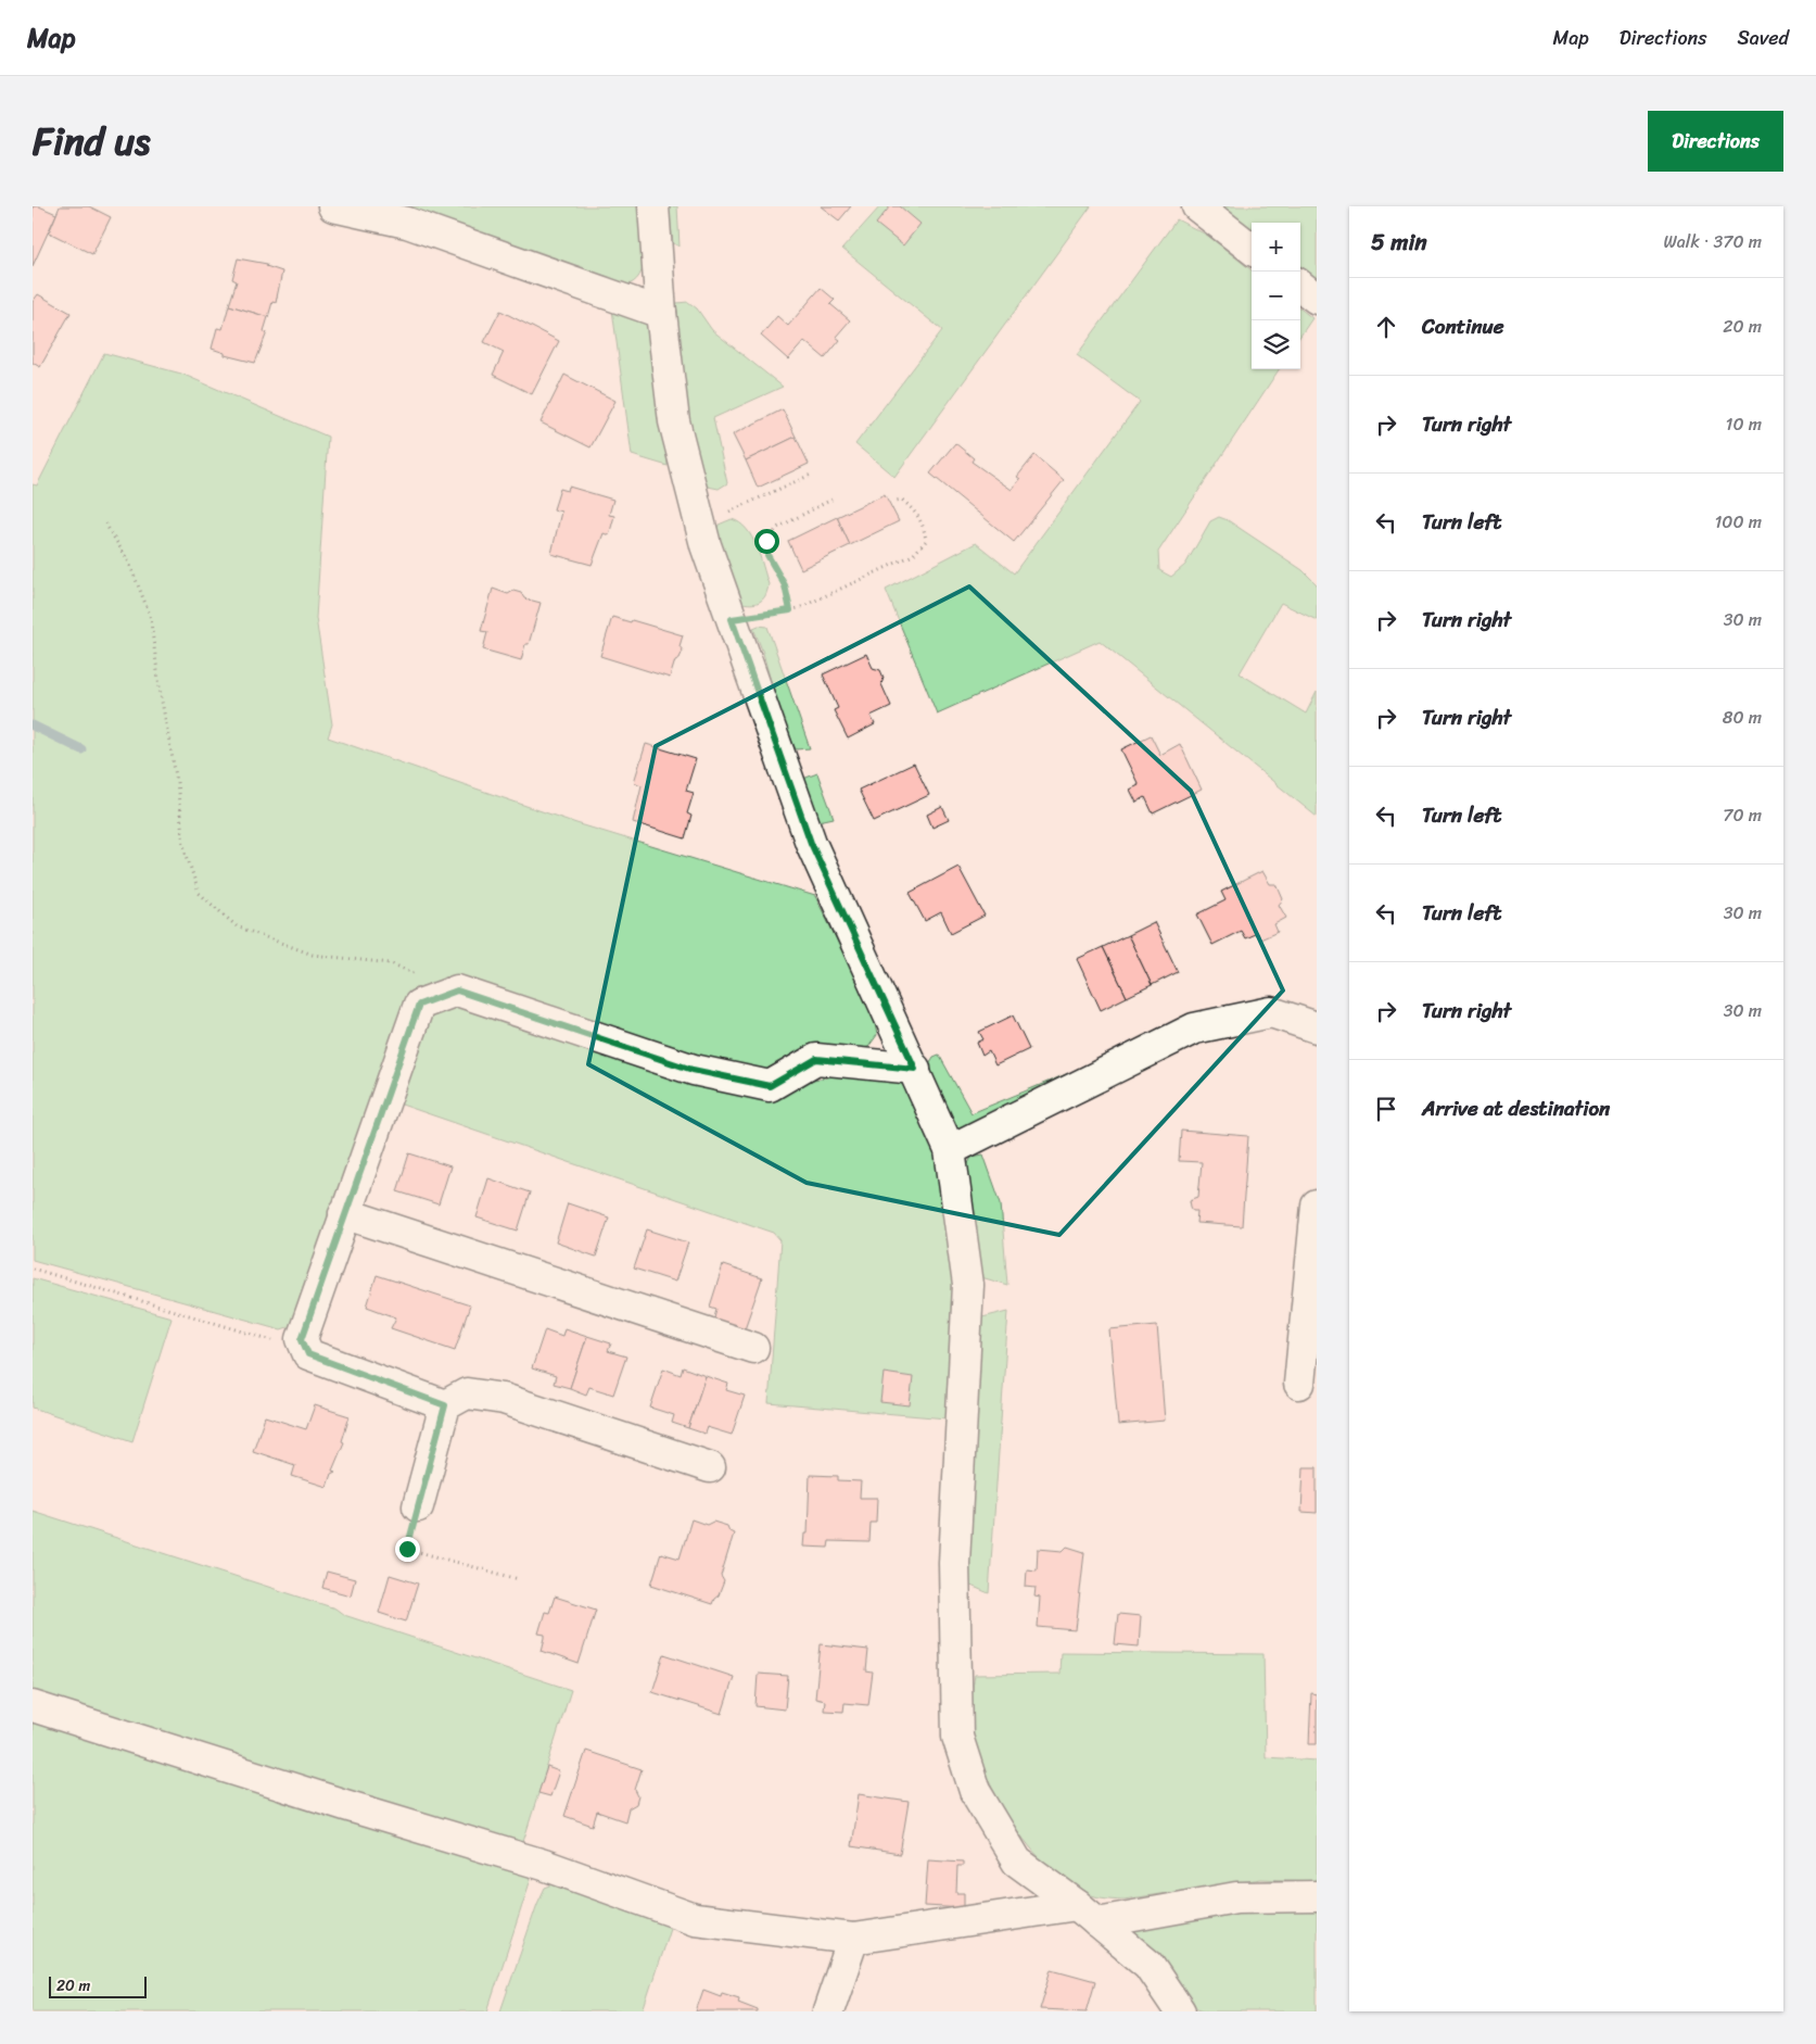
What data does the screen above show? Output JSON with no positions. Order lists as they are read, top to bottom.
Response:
{
  "scale_bar": "20 m",
  "page": {
    "header": "Map",
    "nav": ["Map", "Directions", "Saved"],
    "title": "Find us",
    "buttons": "Directions",
    "heading": ["5 min", "Walk · 370 m"],
    "map_buttons": ["+", "−"],
    "list": [
      ["Continue", "20 m"],
      ["Turn right", "10 m"],
      ["Turn left", "100 m"],
      ["Turn right", "30 m"],
      ["Turn right", "80 m"],
      ["Turn left", "70 m"],
      ["Turn left", "30 m"],
      ["Turn right", "30 m"],
      "Arrive at destination"
    ],
    "scale": "20 m"
  }
}
